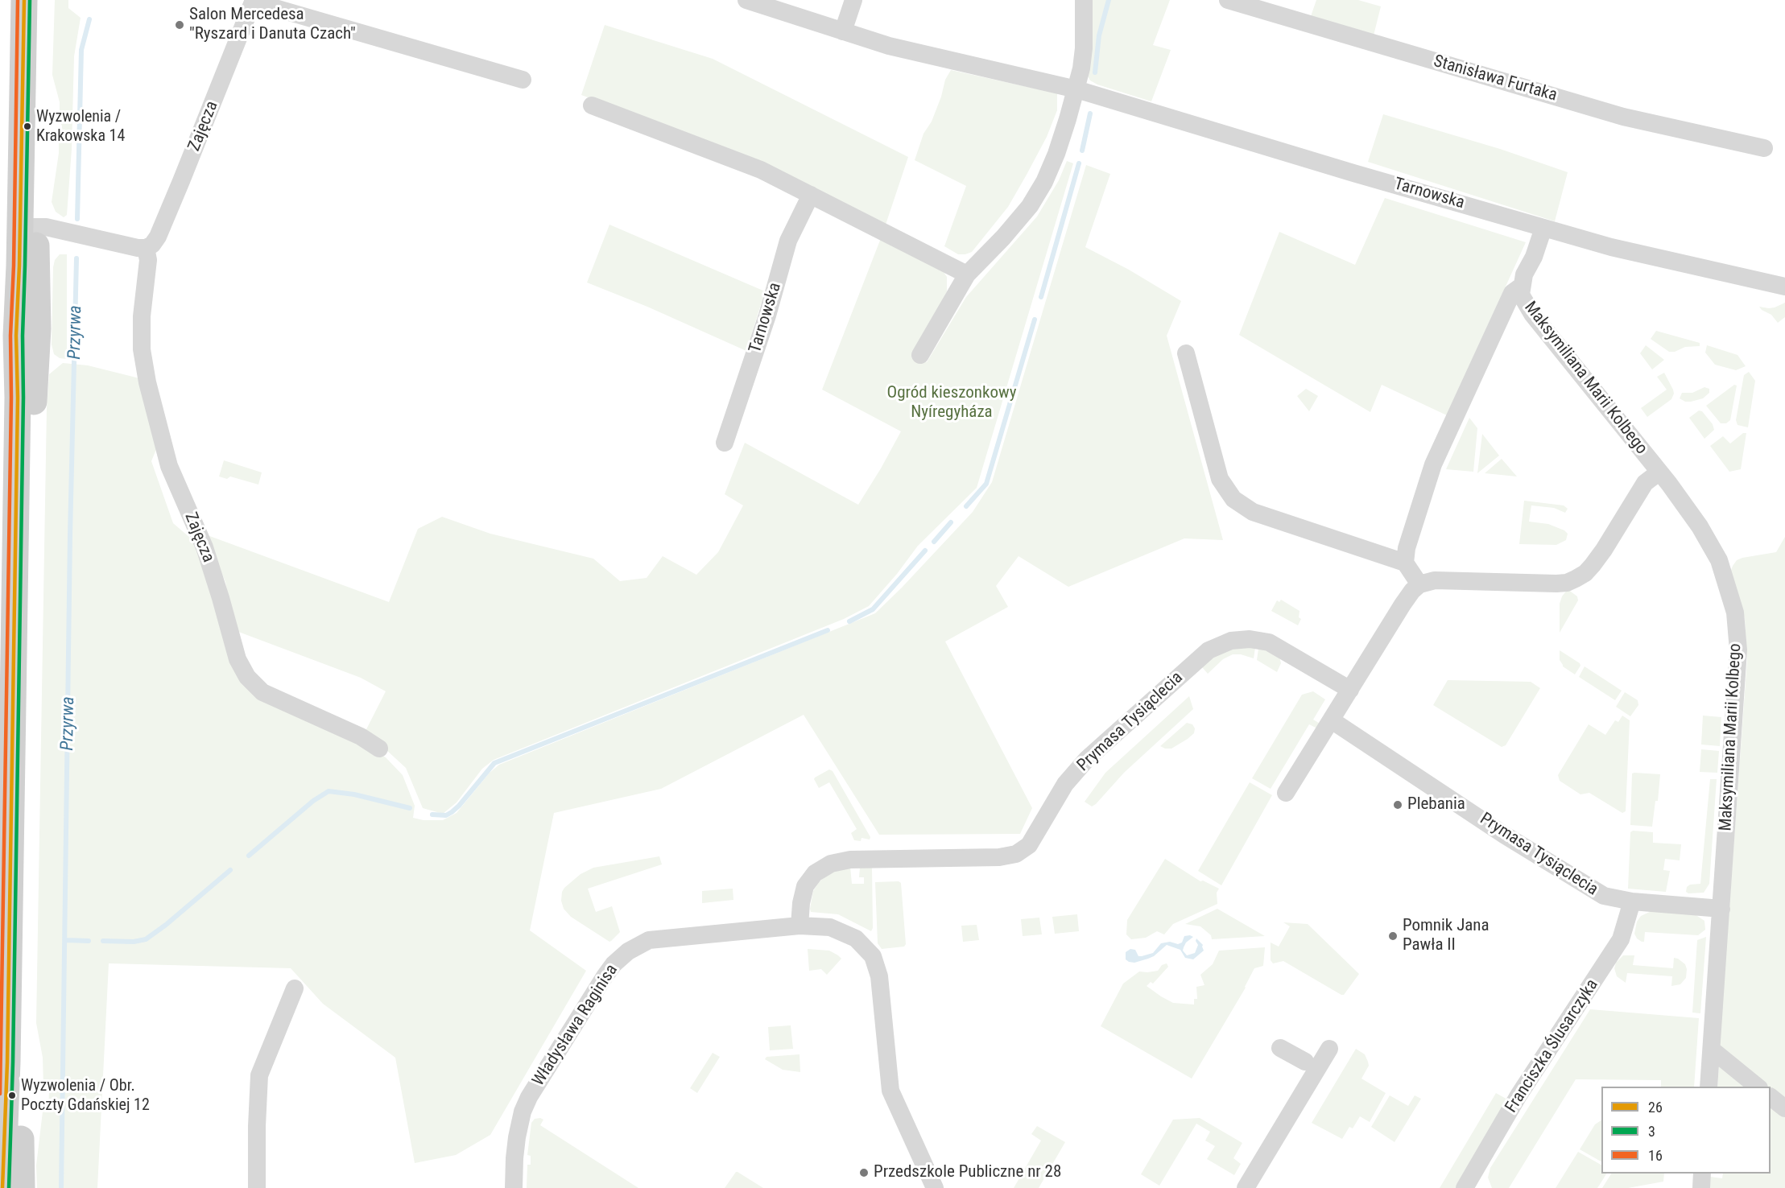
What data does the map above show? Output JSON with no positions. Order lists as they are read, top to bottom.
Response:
{
  "streets": {
    "street": [
      "Stanisława Furtaka",
      "Zajęcza",
      "Tarnowska",
      "Maksymiliana Marii Kolbego",
      "Prymasa Tysiąclecia",
      "Władysława Raginisa",
      "Franciszka Ślusarczyka"
    ]
  },
  "crossings": [
    ["Tarnowska", "Maksymiliana Marii Kolbego"],
    ["Maksymiliana Marii Kolbego", "Prymasa Tysiąclecia"],
    ["Prymasa Tysiąclecia", "Władysława Raginisa"],
    ["Prymasa Tysiąclecia", "Franciszka Ślusarczyka"]
  ],
  "water": ["Przyrwa"],
  "parks": ["Ogród kieszonkowy Nyíregyháza"],
  "places": [
    "Salon Mercedesa \"Ryszard i Danuta Czach\"",
    "Wyzwolenia / Krakowska 14",
    "Plebania",
    "Pomnik Jana Pawła II",
    "Wyzwolenia / Obr. Poczty Gdańskiej 12",
    "Przedszkole Publiczne nr 28"
  ],
  "lines": ["transit line 26", "transit line 3", "transit line 16"],
  "legend": ["26", "3", "16"]
}
